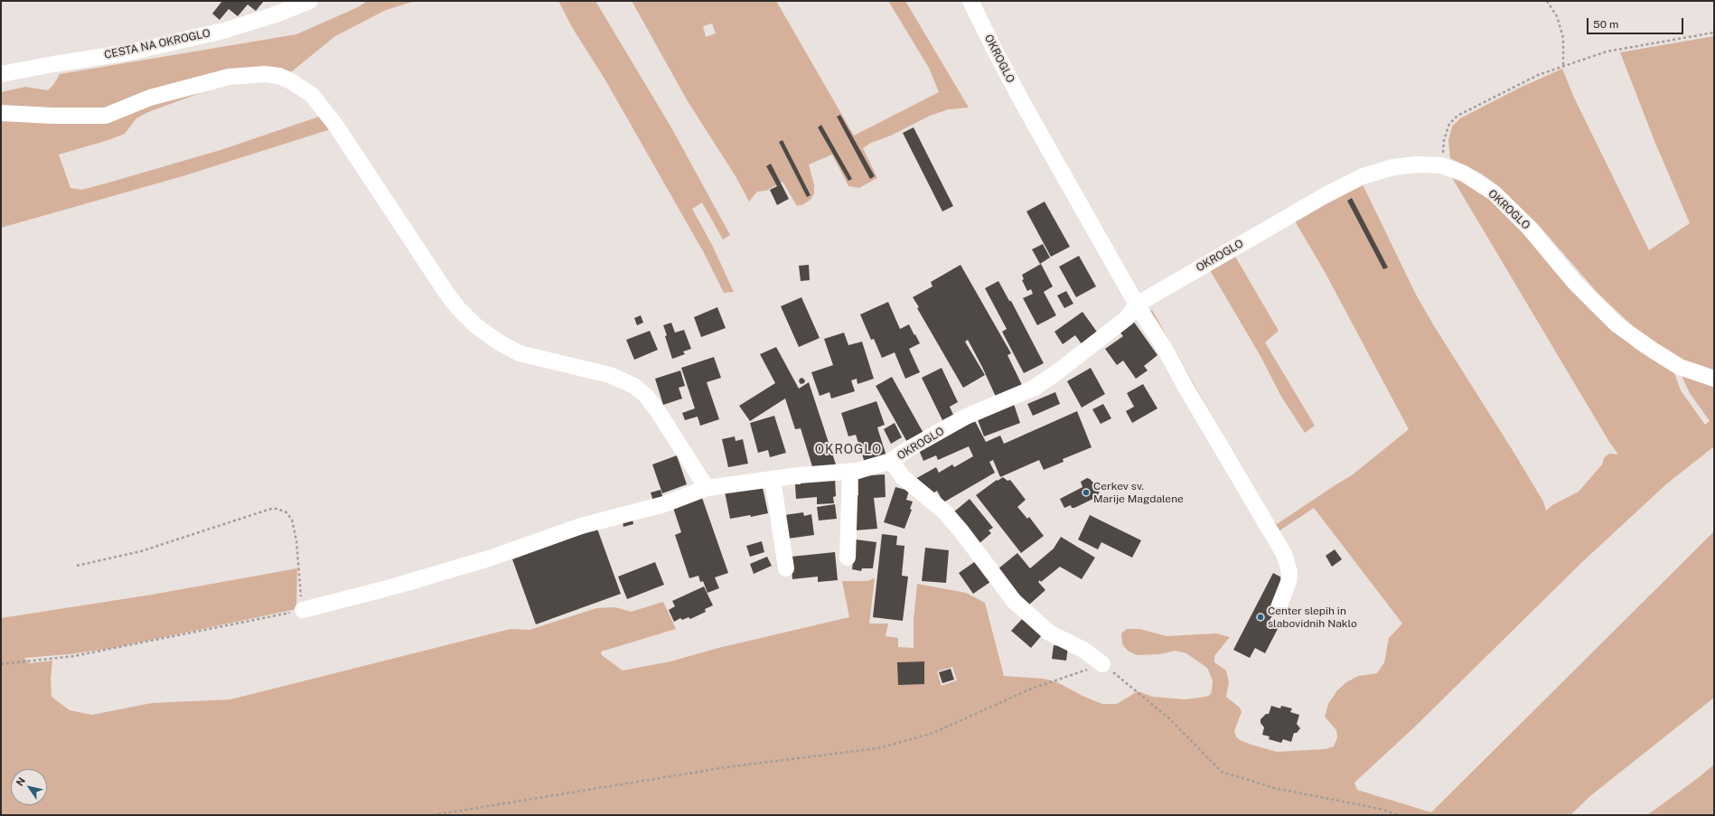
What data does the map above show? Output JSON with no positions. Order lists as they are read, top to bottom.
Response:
{
  "streets": {
    "street": ["CESTA NA OKROGLO", "OKROGLO"]
  },
  "districts": ["OKROGLO"],
  "places": ["Cerkev sv. Marije Magdalene", "Center slepih in slabovidnih Naklo"],
  "scale_bar": "50 m",
  "north": "top left"
}
